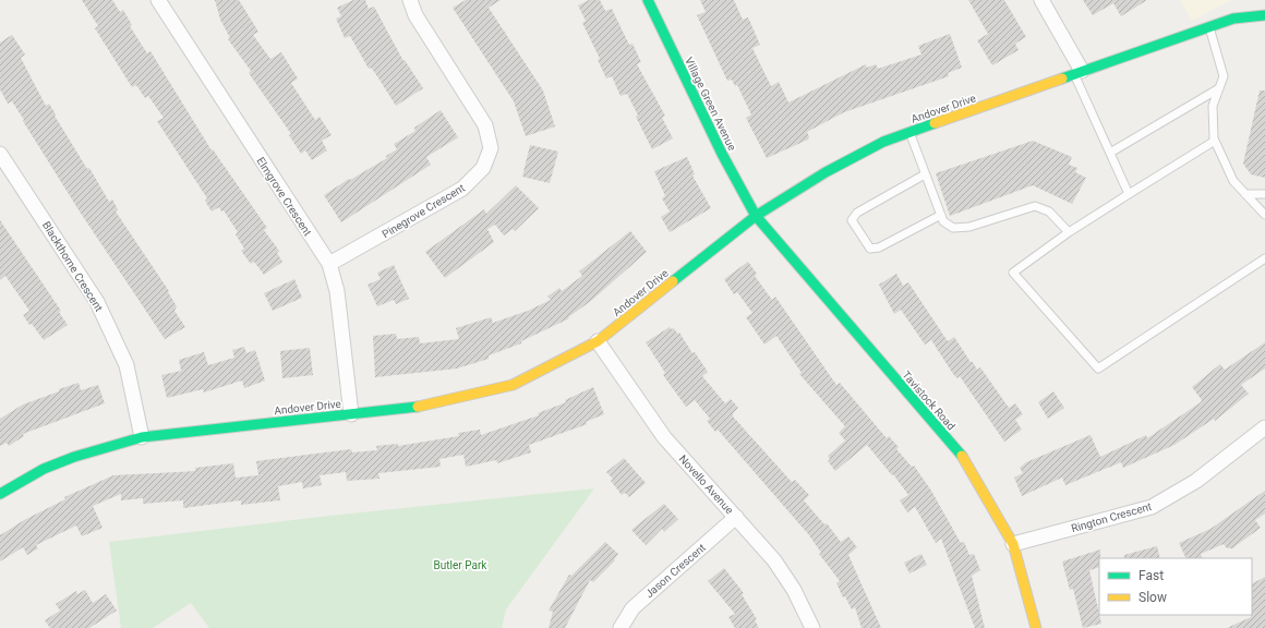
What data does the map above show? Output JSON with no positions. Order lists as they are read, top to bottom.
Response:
{
  "streets": {
    "street": [
      "Village Green Avenue",
      "Andover Drive",
      "Elmgrove Crescent",
      "Pinegrove Crescent",
      "Blackthorne Crescent",
      "Tavistock Road",
      "Novello Avenue",
      "Rington Crescent",
      "Jason Crescent"
    ]
  },
  "crossings": [
    ["Village Green Avenue", "Andover Drive"],
    ["Village Green Avenue", "Tavistock Road"],
    ["Andover Drive", "Elmgrove Crescent"],
    ["Andover Drive", "Blackthorne Crescent"],
    ["Andover Drive", "Tavistock Road"],
    ["Andover Drive", "Novello Avenue"],
    ["Elmgrove Crescent", "Pinegrove Crescent"],
    ["Tavistock Road", "Rington Crescent"],
    ["Novello Avenue", "Jason Crescent"]
  ],
  "parks": ["Butler Park"],
  "legend": ["Fast", "Slow"]
}
